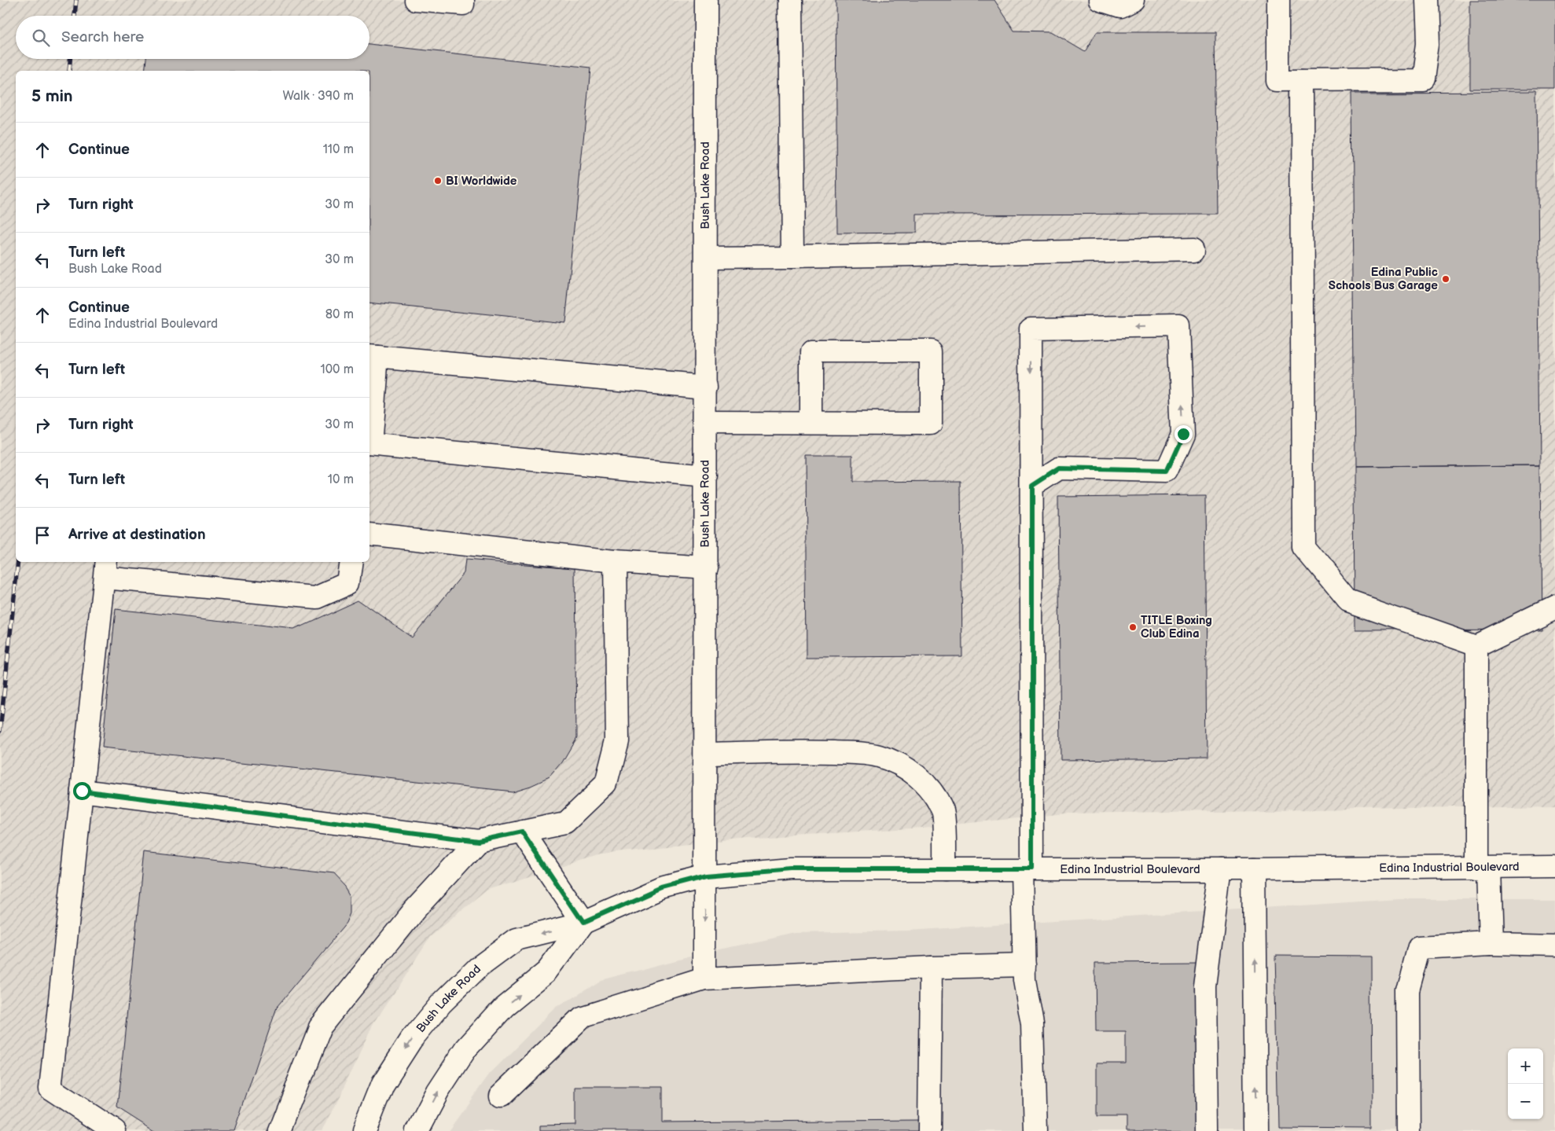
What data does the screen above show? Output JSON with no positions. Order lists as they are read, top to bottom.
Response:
{
  "streets": {
    "street": ["Bush Lake Road", "Edina Industrial Boulevard"]
  },
  "crossings": [
    ["Bush Lake Road", "Edina Industrial Boulevard"]
  ],
  "places": ["BI Worldwide", "Edina Public Schools Bus Garage", "TITLE Boxing Club Edina"],
  "page": {
    "search": "Search here",
    "heading": ["5 min", "Walk · 390 m"],
    "list": [
      ["Continue", "110 m"],
      ["Turn right", "30 m"],
      ["Turn left", "Bush Lake Road", "30 m"],
      ["Continue", "Edina Industrial Boulevard", "80 m"],
      ["Turn left", "100 m"],
      ["Turn right", "30 m"],
      ["Turn left", "10 m"],
      "Arrive at destination"
    ],
    "map_buttons": ["+", "−"]
  }
}
